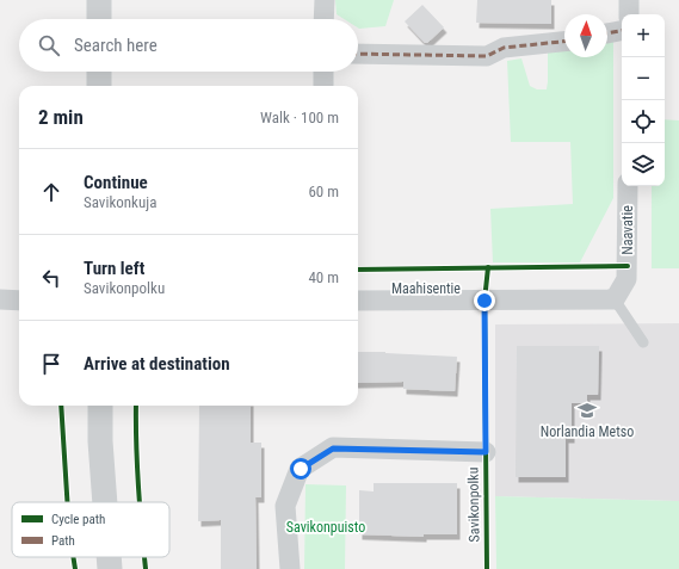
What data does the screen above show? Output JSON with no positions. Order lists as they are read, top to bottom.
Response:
{
  "streets": {
    "street": ["Naavatie", "Maahisentie"],
    "cycle path": ["Savikonpolku"]
  },
  "crossings": [
    ["Naavatie", "Maahisentie"]
  ],
  "parks": ["Savikonpuisto"],
  "places": {
    "school or university": ["Norlandia Metso"]
  },
  "legend": ["Cycle path", "Path"],
  "north": "top",
  "page": {
    "map_buttons": ["+", "−"],
    "search": "Search here",
    "heading": ["2 min", "Walk · 100 m"],
    "list": [
      ["Continue", "Savikonkuja", "60 m"],
      ["Turn left", "Savikonpolku", "40 m"],
      "Arrive at destination"
    ]
  }
}
